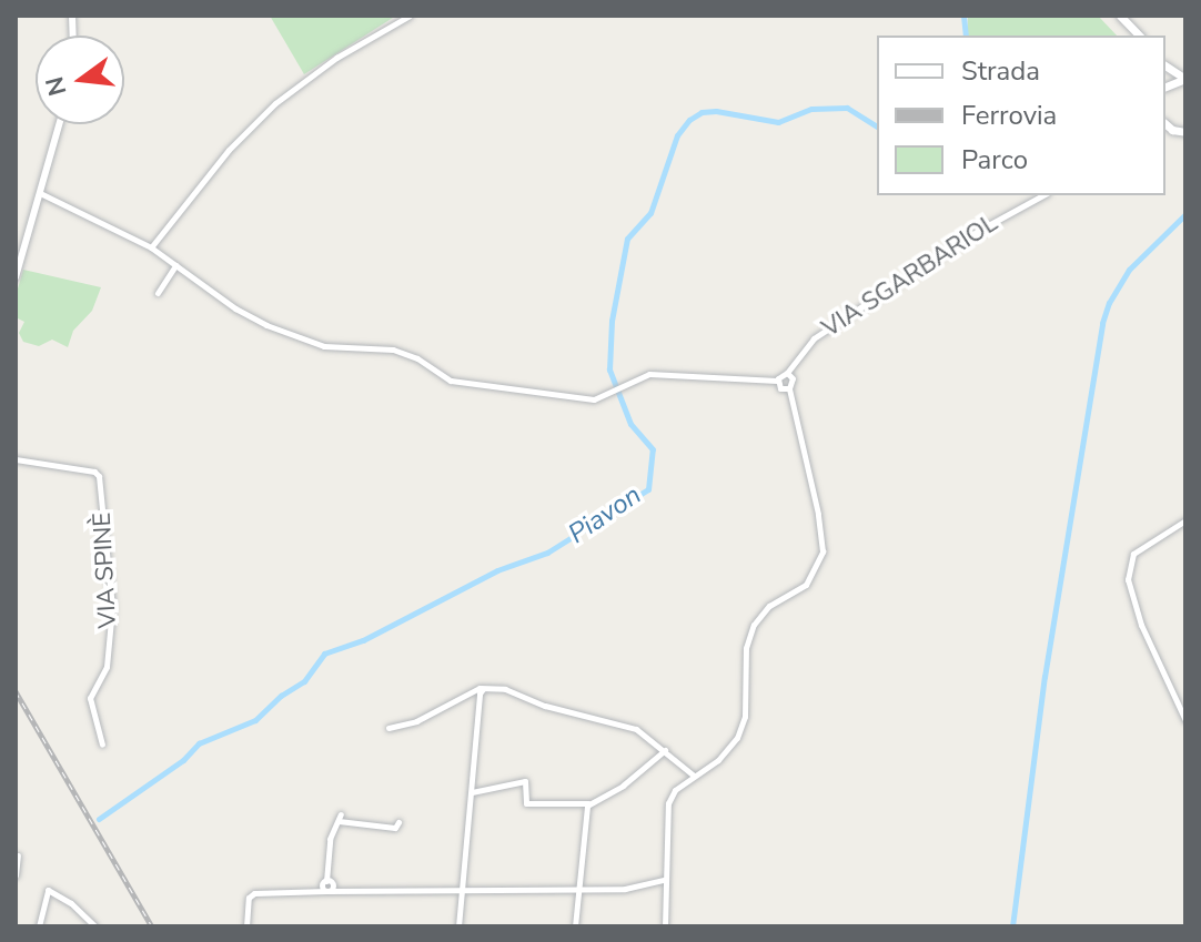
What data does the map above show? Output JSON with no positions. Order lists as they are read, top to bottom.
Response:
{
  "streets": {
    "street": ["VIA SGARBARIOL", "VIA SPINÈ"]
  },
  "water": ["Piavon"],
  "legend": ["Strada", "Ferrovia", "Parco"],
  "north": "left"
}
